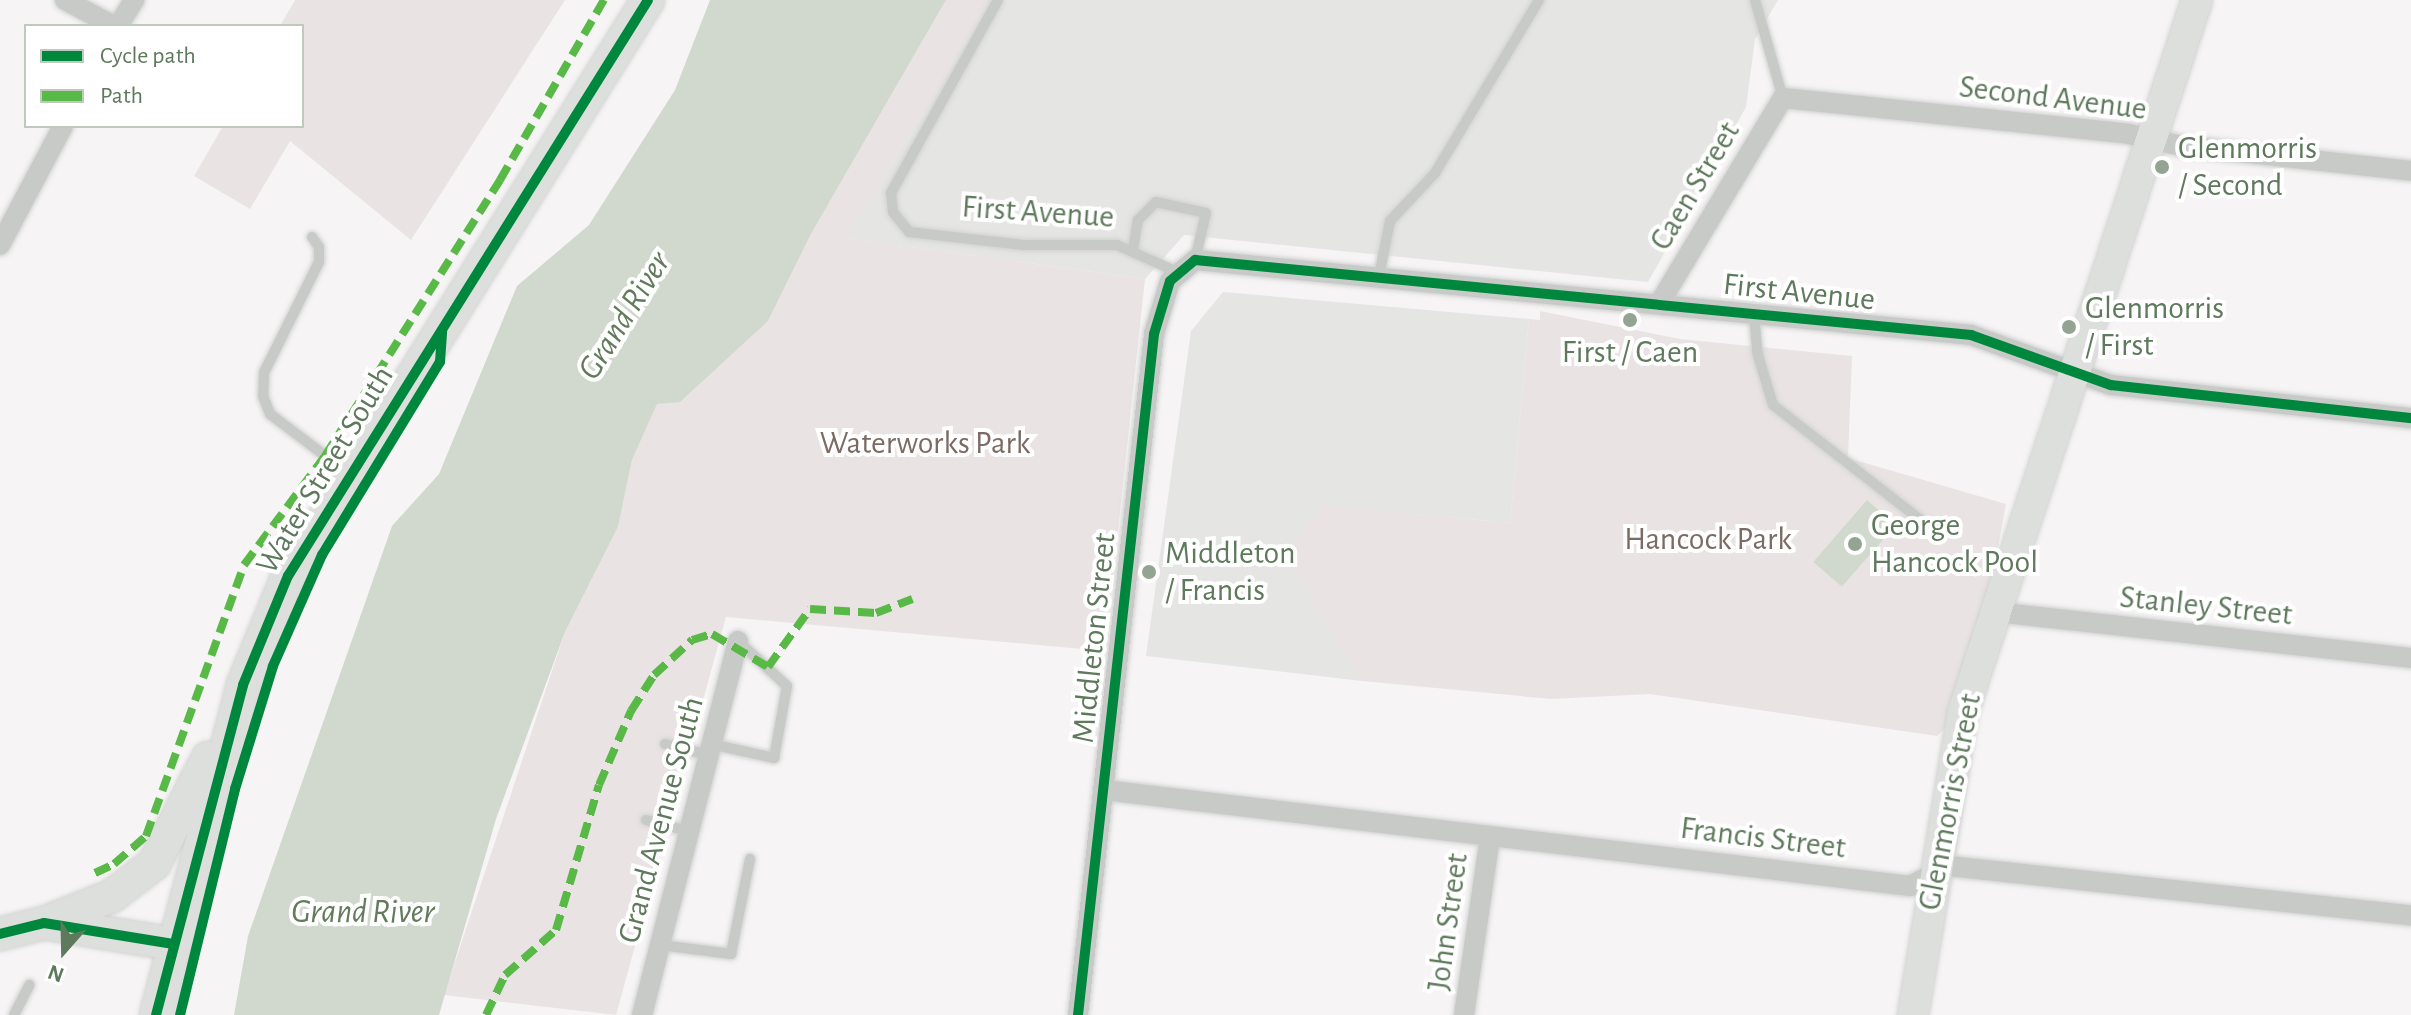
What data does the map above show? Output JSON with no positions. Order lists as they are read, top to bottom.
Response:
{
  "streets": {
    "main road": ["Water Street South"],
    "street": [
      "Second Avenue",
      "Caen Street",
      "First Avenue",
      "Stanley Street",
      "Middleton Street",
      "Glenmorris Street",
      "Grand Avenue South",
      "Francis Street",
      "John Street"
    ]
  },
  "crossings": [
    ["Second Avenue", "Caen Street"],
    ["Second Avenue", "Glenmorris Street"],
    ["Caen Street", "First Avenue"],
    ["First Avenue", "Middleton Street"],
    ["First Avenue", "Glenmorris Street"],
    ["Stanley Street", "Glenmorris Street"],
    ["Middleton Street", "Francis Street"],
    ["Glenmorris Street", "Francis Street"],
    ["Francis Street", "John Street"]
  ],
  "water": ["Grand River"],
  "parks": ["Waterworks Park", "Hancock Park"],
  "places": [
    "Glenmorris / Second",
    "First / Caen",
    "Glenmorris / First",
    "George Hancock Pool",
    "Middleton / Francis"
  ],
  "legend": ["Cycle path", "Path"],
  "north": "bottom"
}
